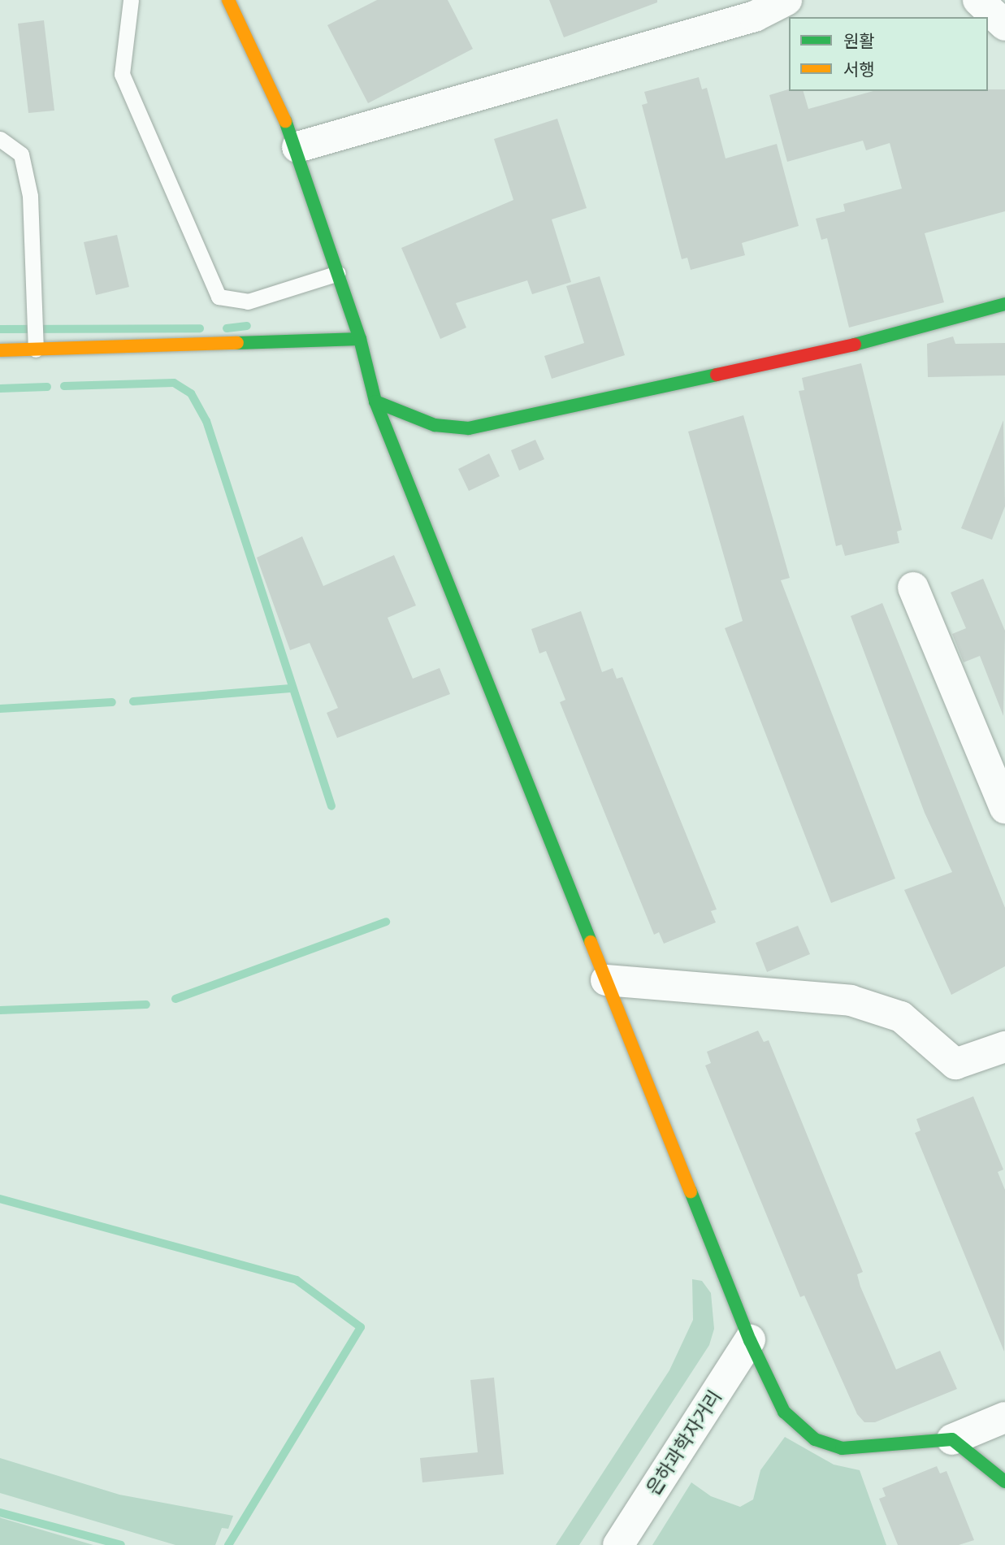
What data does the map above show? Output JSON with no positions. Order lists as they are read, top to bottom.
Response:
{
  "streets": {
    "street": ["은하과학자거리"]
  },
  "legend": ["원활", "서행"]
}
